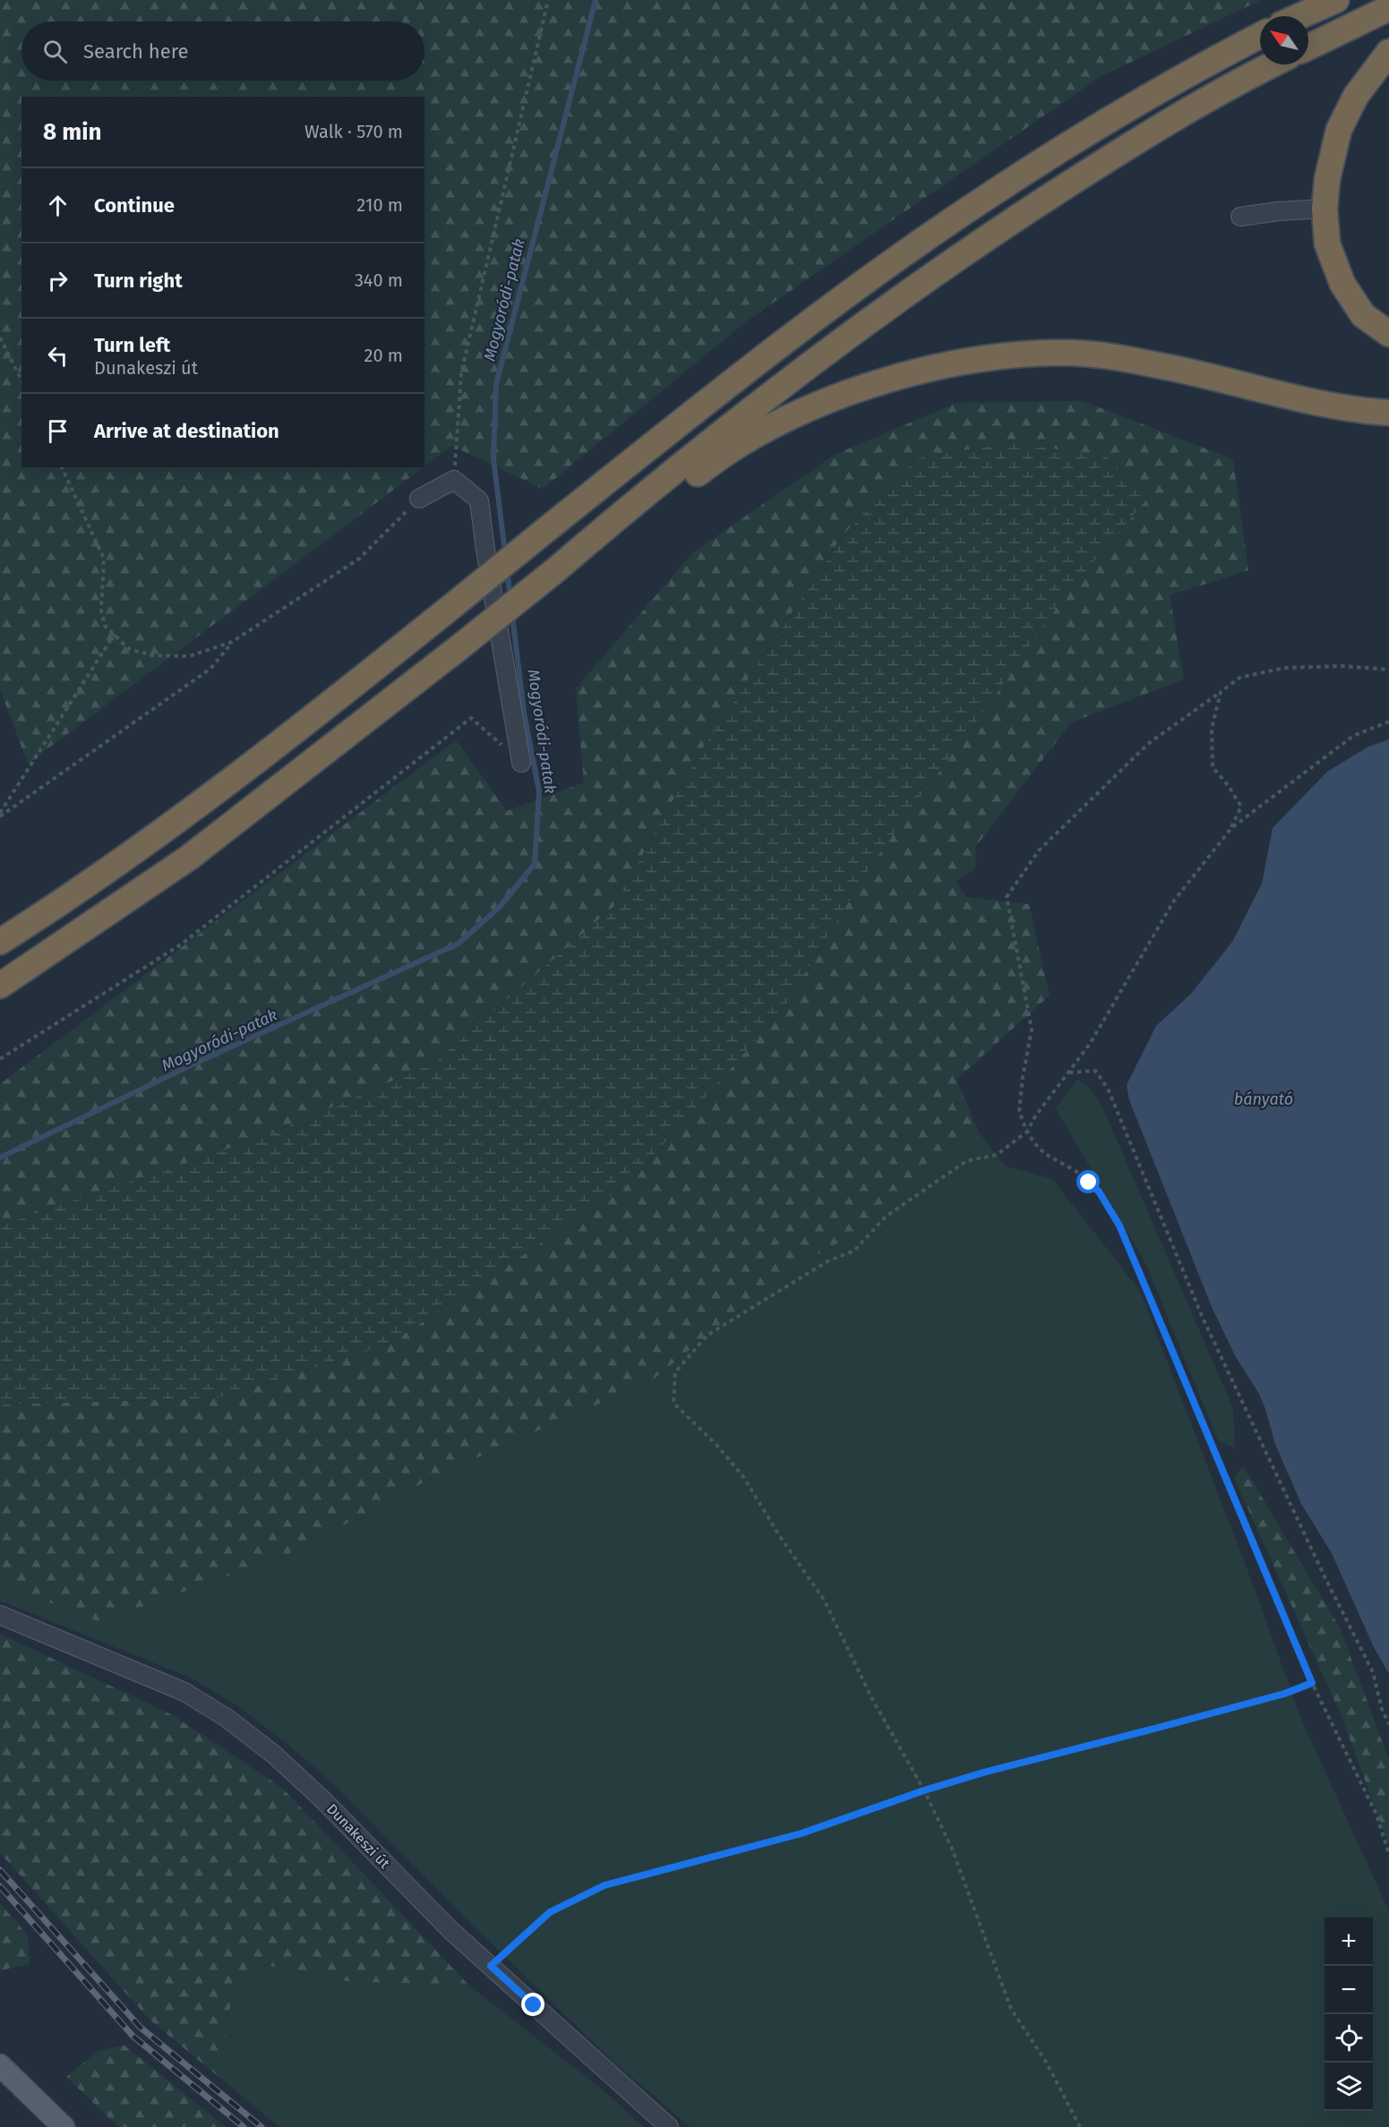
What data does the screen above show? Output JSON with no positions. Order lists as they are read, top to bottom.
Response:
{
  "streets": {
    "street": ["Dunakeszi út"]
  },
  "water": ["Mogyoródi-patak", "bányató"],
  "north": "top left",
  "page": {
    "search": "Search here",
    "heading": ["8 min", "Walk · 570 m"],
    "list": [
      ["Continue", "210 m"],
      ["Turn right", "340 m"],
      ["Turn left", "Dunakeszi út", "20 m"],
      "Arrive at destination"
    ],
    "map_buttons": ["+", "−"]
  }
}
